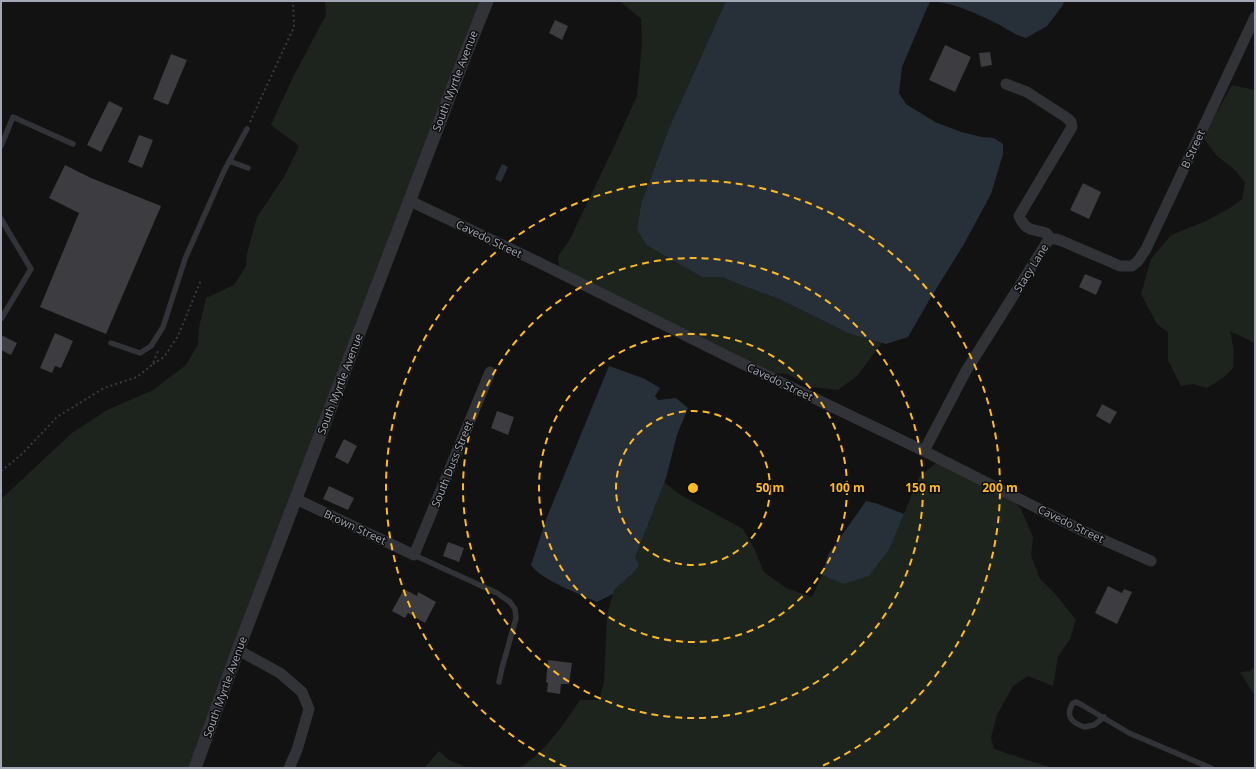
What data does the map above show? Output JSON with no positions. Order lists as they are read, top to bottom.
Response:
{
  "streets": {
    "street": [
      "South Myrtle Avenue",
      "B Street",
      "Cavedo Street",
      "Stacy Lane",
      "South Duss Street",
      "Brown Street"
    ]
  },
  "crossings": [
    ["South Myrtle Avenue", "Cavedo Street"],
    ["South Myrtle Avenue", "Brown Street"],
    ["B Street", "Stacy Lane"],
    ["Cavedo Street", "Stacy Lane"],
    ["South Duss Street", "Brown Street"]
  ],
  "rings": [
    "50 m",
    "100 m",
    "150 m",
    "200 m"
  ]
}
